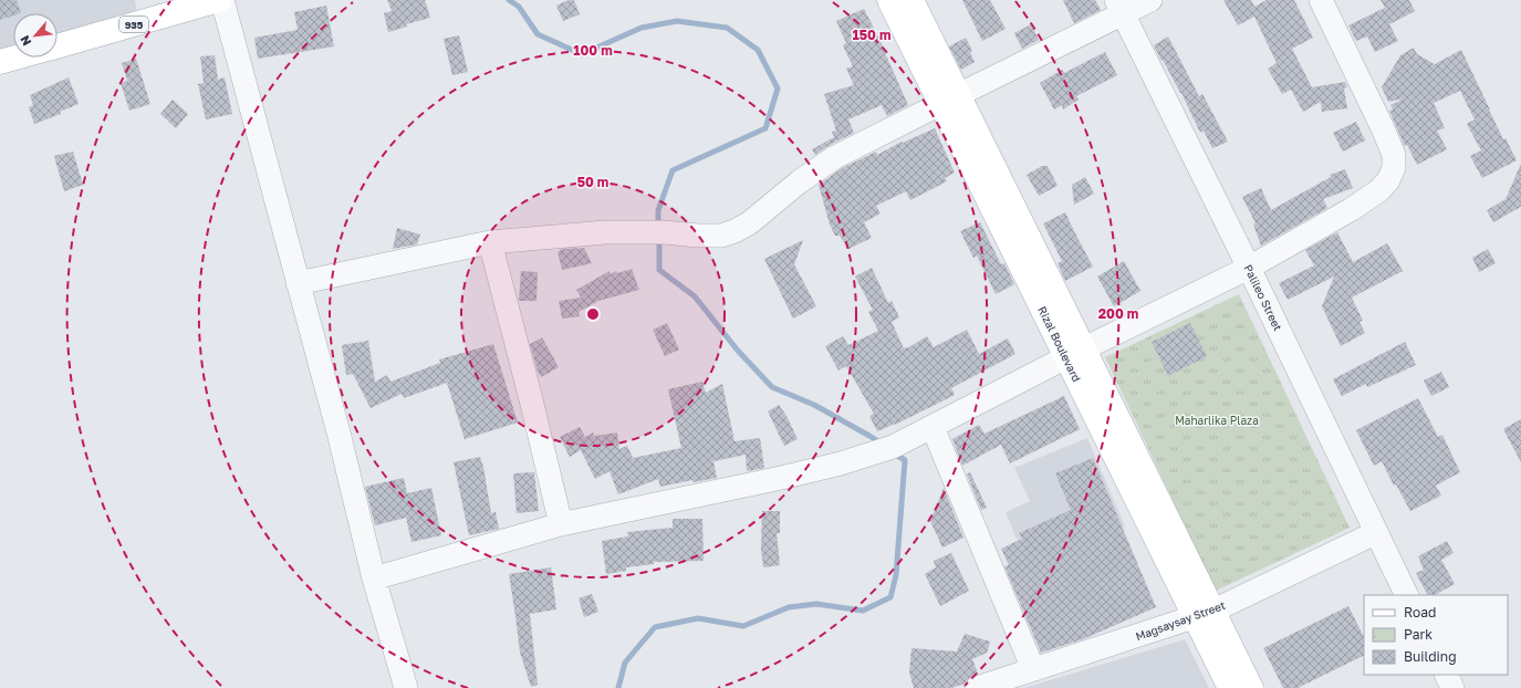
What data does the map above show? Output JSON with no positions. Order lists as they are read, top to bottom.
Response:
{
  "streets": {
    "main road": ["935", "Rizal Boulevard"],
    "street": ["Palileo Street", "Magsaysay Street"]
  },
  "crossings": [
    ["Palileo Street", "Magsaysay Street"],
    ["Rizal Boulevard", "Magsaysay Street"]
  ],
  "parks": ["Maharlika Plaza"],
  "legend": ["Road", "Park", "Building"],
  "north": "bottom left",
  "rings": [
    "150 m",
    "100 m",
    "50 m",
    "200 m"
  ]
}
